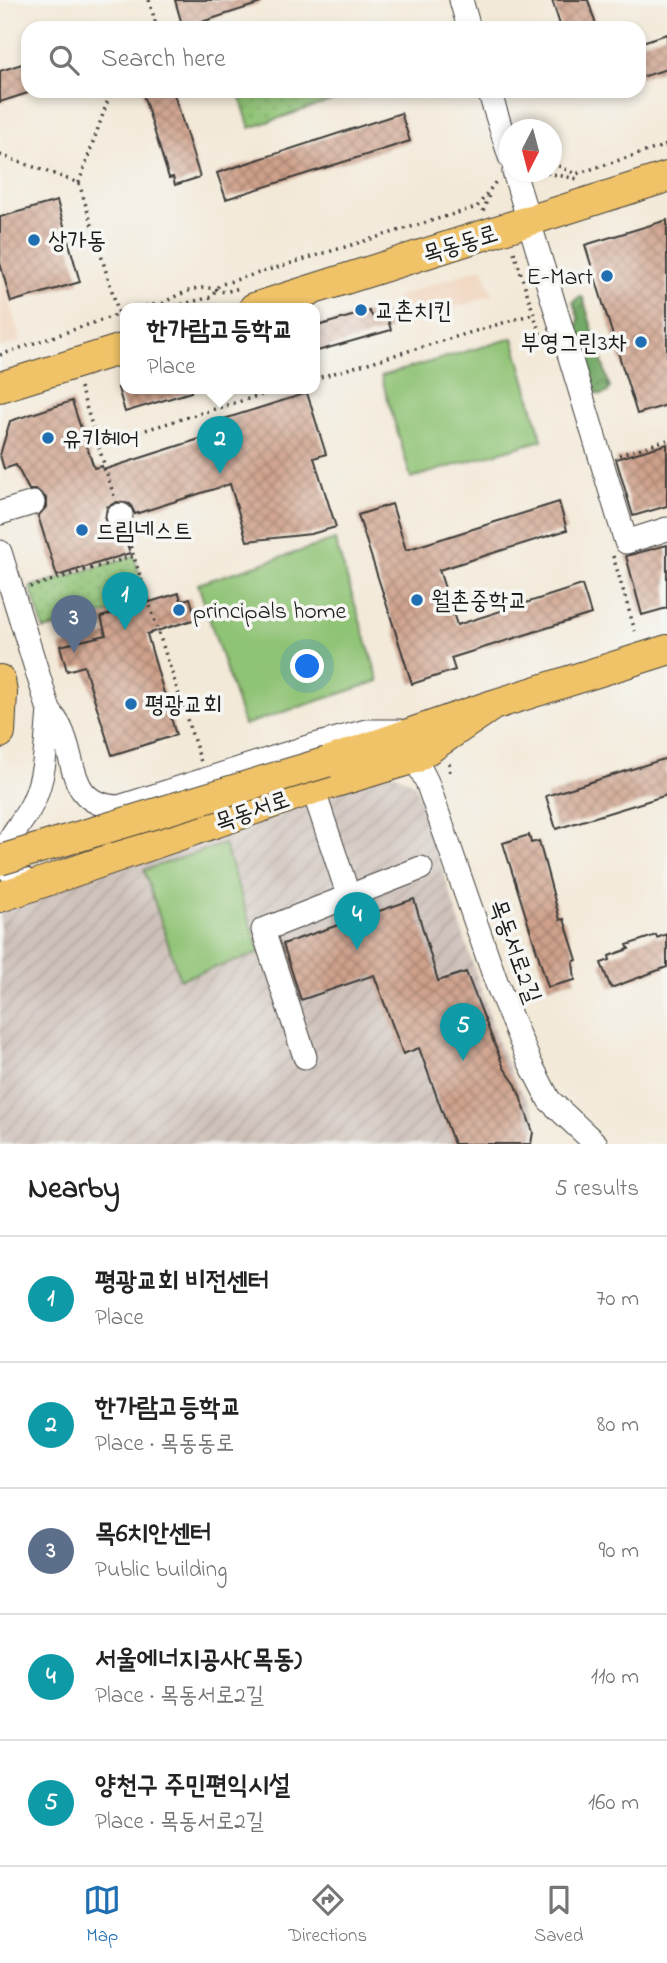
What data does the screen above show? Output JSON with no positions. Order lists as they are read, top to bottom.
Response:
{
  "streets": {
    "main road": ["목동동로", "목동서로"],
    "street": ["목동서로2길"]
  },
  "crossings": [
    ["목동서로", "목동서로2길"]
  ],
  "places": [
    "상가동",
    "E-Mart",
    "교촌치킨",
    "부영그린3차",
    "유키헤어",
    "드림네스트",
    "월촌중학교",
    "principals home",
    "평광교회"
  ],
  "north": "bottom",
  "page": {
    "search": "Search here",
    "popup": ["한가람고등학교", "Place"],
    "pins": [
      "2",
      "1",
      "3",
      "4",
      "5"
    ],
    "heading": ["Nearby", "5 results"],
    "list": [
      {
        "mark": "1",
        "name": "평광교회 비전센터",
        "note": "Place",
        "value": "70 m"
      },
      {
        "mark": "2",
        "name": "한가람고등학교",
        "note": "Place · 목동동로",
        "value": "80 m"
      },
      {
        "mark": "3",
        "name": "목6치안센터",
        "note": "Public building",
        "value": "90 m"
      },
      {
        "mark": "4",
        "name": "서울에너지공사(목동)",
        "note": "Place · 목동서로2길",
        "value": "110 m"
      },
      {
        "mark": "5",
        "name": "양천구 주민편익시설",
        "note": "Place · 목동서로2길",
        "value": "160 m"
      }
    ],
    "nav": ["Map", "Directions", "Saved"]
  }
}
